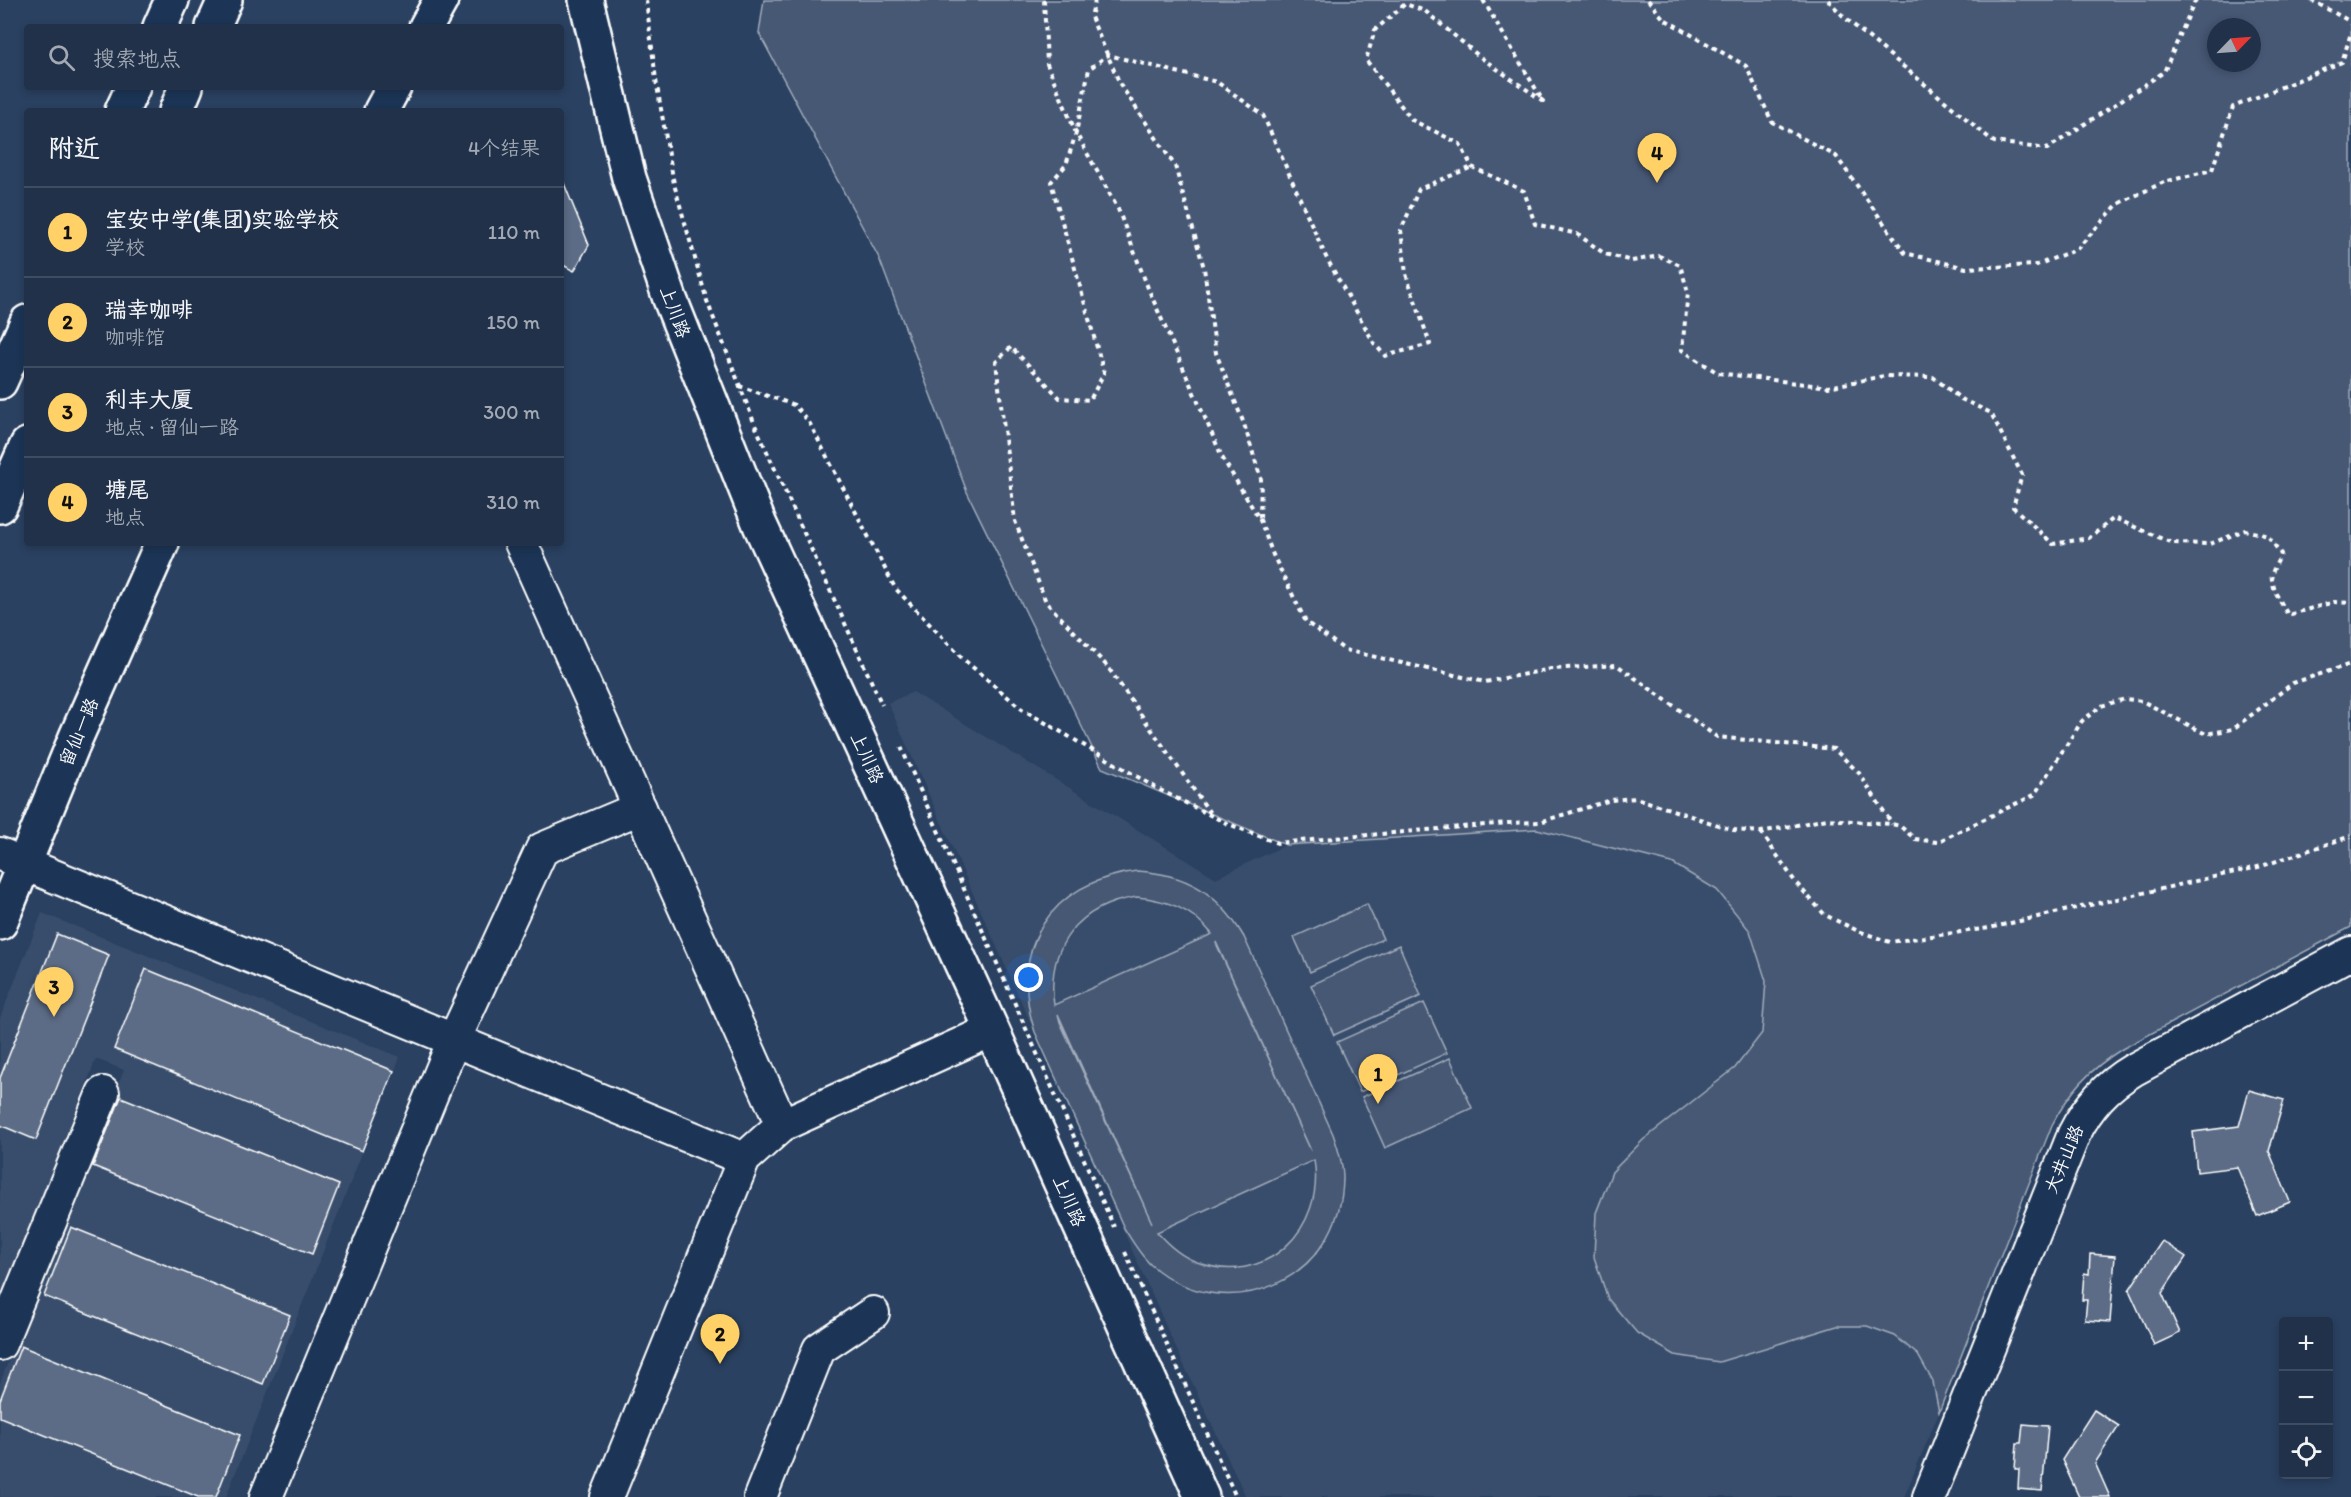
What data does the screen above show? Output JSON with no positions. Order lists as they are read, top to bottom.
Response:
{
  "streets": {
    "main road": ["上川路", "留仙一路"],
    "street": ["大井山路"]
  },
  "north": "top right",
  "page": {
    "search": "搜索地点",
    "heading": ["附近", "4个结果"],
    "pins": [
      "4",
      "3",
      "1",
      "2"
    ],
    "list": [
      {
        "mark": "1",
        "name": "宝安中学(集团)实验学校",
        "note": "学校",
        "value": "110 m"
      },
      {
        "mark": "2",
        "name": "瑞幸咖啡",
        "note": "咖啡馆",
        "value": "150 m"
      },
      {
        "mark": "3",
        "name": "利丰大厦",
        "note": "地点 · 留仙一路",
        "value": "300 m"
      },
      {
        "mark": "4",
        "name": "塘尾",
        "note": "地点",
        "value": "310 m"
      }
    ],
    "map_buttons": ["+", "−"]
  }
}
